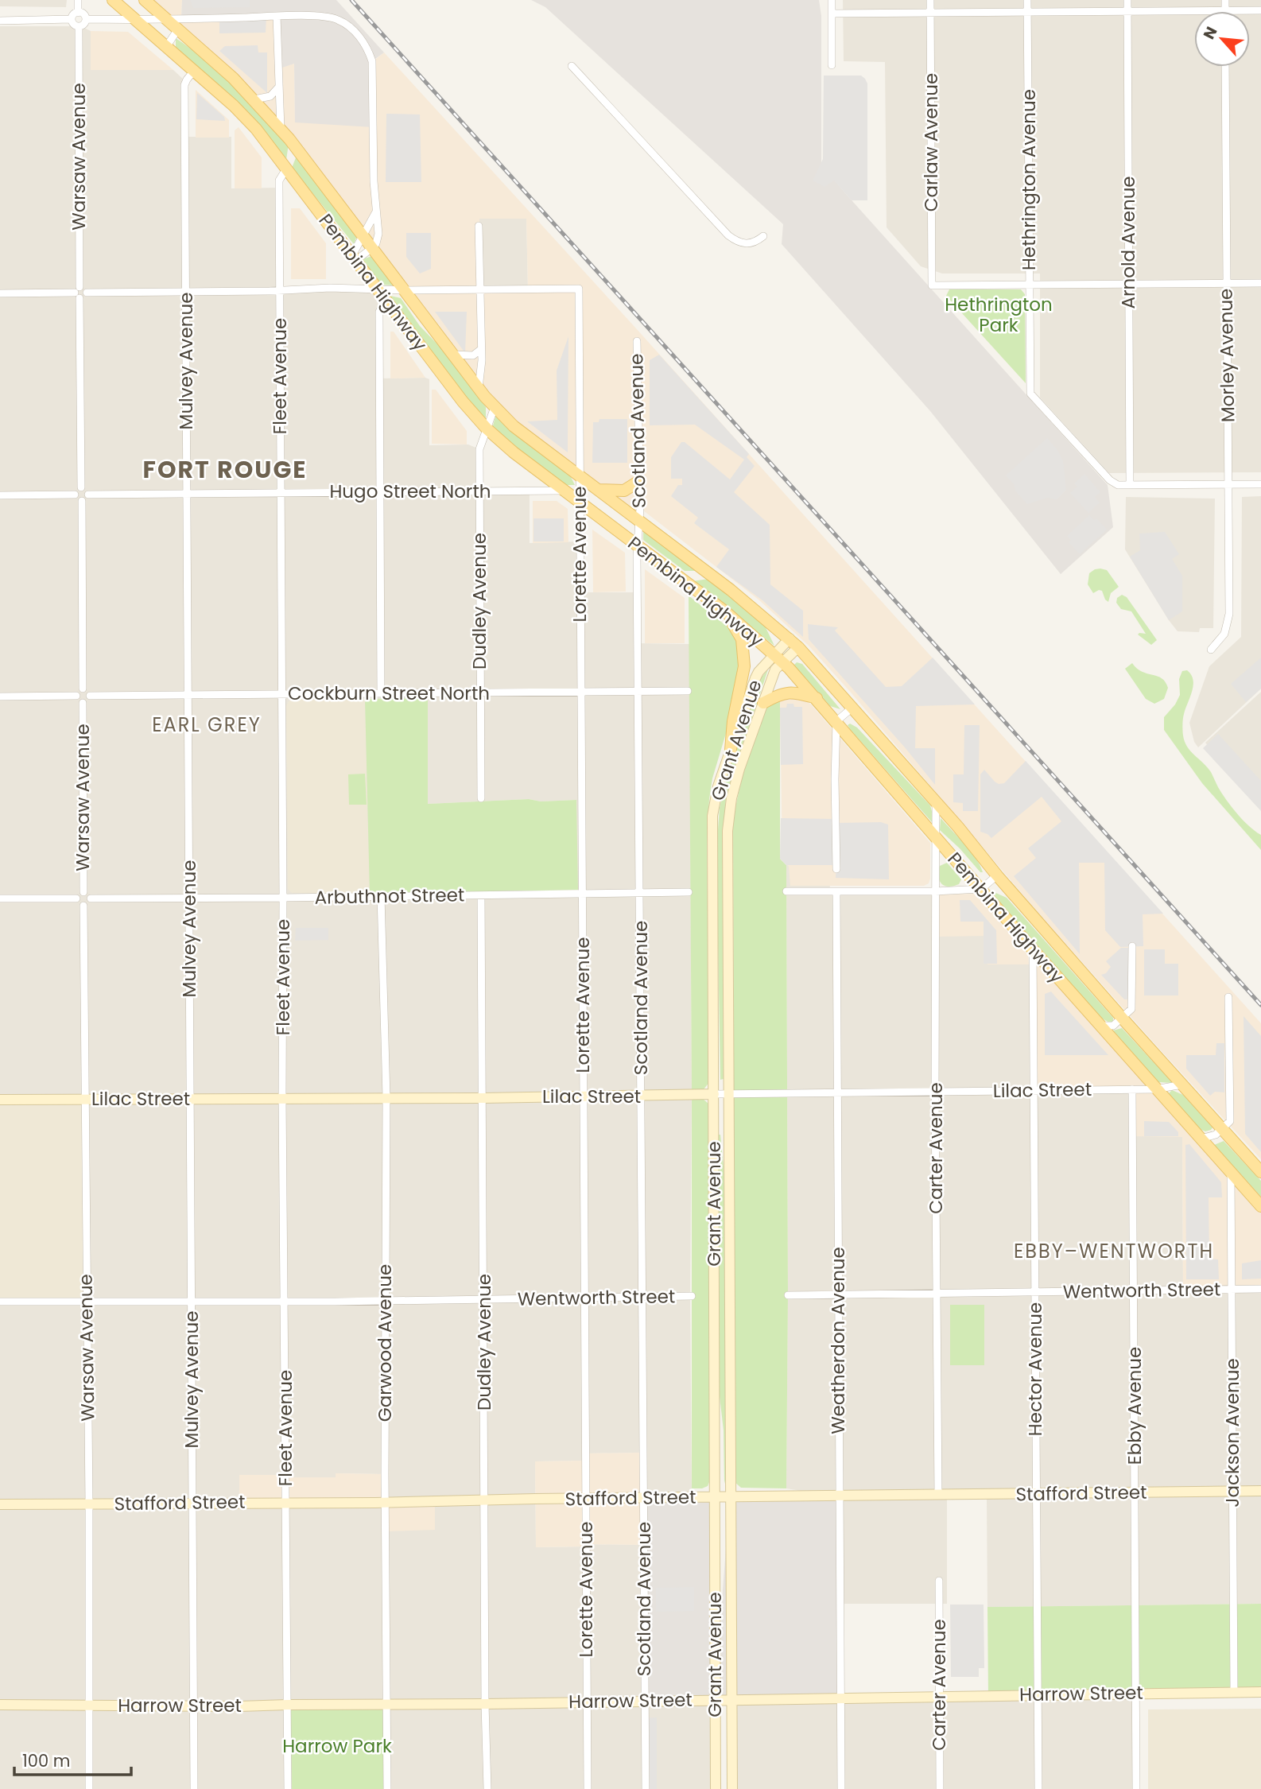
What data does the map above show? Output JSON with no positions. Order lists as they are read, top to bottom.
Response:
{
  "streets": {
    "main road": ["Pembina Highway"],
    "street": [
      "Carlaw Avenue",
      "Warsaw Avenue",
      "Hethrington Avenue",
      "Arnold Avenue",
      "Morley Avenue",
      "Mulvey Avenue",
      "Fleet Avenue",
      "Scotland Avenue",
      "Hugo Street North",
      "Lorette Avenue",
      "Dudley Avenue",
      "Cockburn Street North",
      "Grant Avenue",
      "Arbuthnot Street",
      "Lilac Street",
      "Carter Avenue",
      "Wentworth Street",
      "Weatherdon Avenue",
      "Garwood Avenue",
      "Hector Avenue",
      "Ebby Avenue",
      "Jackson Avenue",
      "Stafford Street",
      "Harrow Street"
    ]
  },
  "crossings": [
    ["Carlaw Avenue", "Hethrington Avenue"],
    ["Warsaw Avenue", "Hugo Street North"],
    ["Warsaw Avenue", "Cockburn Street North"],
    ["Warsaw Avenue", "Arbuthnot Street"],
    ["Warsaw Avenue", "Lilac Street"],
    ["Warsaw Avenue", "Wentworth Street"],
    ["Warsaw Avenue", "Stafford Street"],
    ["Warsaw Avenue", "Harrow Street"],
    ["Hethrington Avenue", "Arnold Avenue"],
    ["Pembina Highway", "Mulvey Avenue"],
    ["Pembina Highway", "Fleet Avenue"],
    ["Pembina Highway", "Scotland Avenue"],
    ["Pembina Highway", "Hugo Street North"],
    ["Pembina Highway", "Lorette Avenue"],
    ["Pembina Highway", "Dudley Avenue"],
    ["Pembina Highway", "Grant Avenue"],
    ["Pembina Highway", "Lilac Street"],
    ["Pembina Highway", "Carter Avenue"],
    ["Pembina Highway", "Hector Avenue"],
    ["Pembina Highway", "Jackson Avenue"],
    ["Mulvey Avenue", "Hugo Street North"],
    ["Mulvey Avenue", "Cockburn Street North"],
    ["Mulvey Avenue", "Arbuthnot Street"],
    ["Mulvey Avenue", "Lilac Street"],
    ["Mulvey Avenue", "Wentworth Street"],
    ["Mulvey Avenue", "Stafford Street"],
    ["Mulvey Avenue", "Harrow Street"],
    ["Fleet Avenue", "Hugo Street North"],
    ["Fleet Avenue", "Cockburn Street North"],
    ["Fleet Avenue", "Arbuthnot Street"],
    ["Fleet Avenue", "Lilac Street"],
    ["Fleet Avenue", "Wentworth Street"],
    ["Fleet Avenue", "Stafford Street"],
    ["Fleet Avenue", "Harrow Street"],
    ["Scotland Avenue", "Cockburn Street North"],
    ["Scotland Avenue", "Arbuthnot Street"],
    ["Scotland Avenue", "Lilac Street"],
    ["Scotland Avenue", "Wentworth Street"],
    ["Scotland Avenue", "Stafford Street"],
    ["Scotland Avenue", "Harrow Street"],
    ["Hugo Street North", "Dudley Avenue"],
    ["Lorette Avenue", "Cockburn Street North"],
    ["Lorette Avenue", "Arbuthnot Street"],
    ["Lorette Avenue", "Lilac Street"],
    ["Lorette Avenue", "Wentworth Street"],
    ["Lorette Avenue", "Stafford Street"],
    ["Lorette Avenue", "Harrow Street"],
    ["Dudley Avenue", "Cockburn Street North"],
    ["Dudley Avenue", "Arbuthnot Street"],
    ["Dudley Avenue", "Lilac Street"],
    ["Dudley Avenue", "Wentworth Street"],
    ["Dudley Avenue", "Stafford Street"],
    ["Dudley Avenue", "Harrow Street"],
    ["Grant Avenue", "Lilac Street"],
    ["Grant Avenue", "Stafford Street"],
    ["Grant Avenue", "Harrow Street"],
    ["Arbuthnot Street", "Garwood Avenue"],
    ["Lilac Street", "Carter Avenue"],
    ["Lilac Street", "Weatherdon Avenue"],
    ["Lilac Street", "Garwood Avenue"],
    ["Lilac Street", "Hector Avenue"],
    ["Lilac Street", "Ebby Avenue"],
    ["Carter Avenue", "Wentworth Street"],
    ["Carter Avenue", "Stafford Street"],
    ["Carter Avenue", "Harrow Street"],
    ["Wentworth Street", "Weatherdon Avenue"],
    ["Wentworth Street", "Garwood Avenue"],
    ["Wentworth Street", "Hector Avenue"],
    ["Wentworth Street", "Ebby Avenue"],
    ["Wentworth Street", "Jackson Avenue"],
    ["Weatherdon Avenue", "Stafford Street"],
    ["Weatherdon Avenue", "Harrow Street"],
    ["Garwood Avenue", "Stafford Street"],
    ["Garwood Avenue", "Harrow Street"],
    ["Hector Avenue", "Stafford Street"],
    ["Hector Avenue", "Harrow Street"],
    ["Ebby Avenue", "Stafford Street"],
    ["Ebby Avenue", "Harrow Street"],
    ["Jackson Avenue", "Stafford Street"],
    ["Jackson Avenue", "Harrow Street"]
  ],
  "districts": ["FORT ROUGE", "EARL GREY", "EBBY–WENTWORTH"],
  "parks": ["Hethrington Park", "Harrow Park"],
  "scale_bar": "100 m",
  "north": "top left"
}
